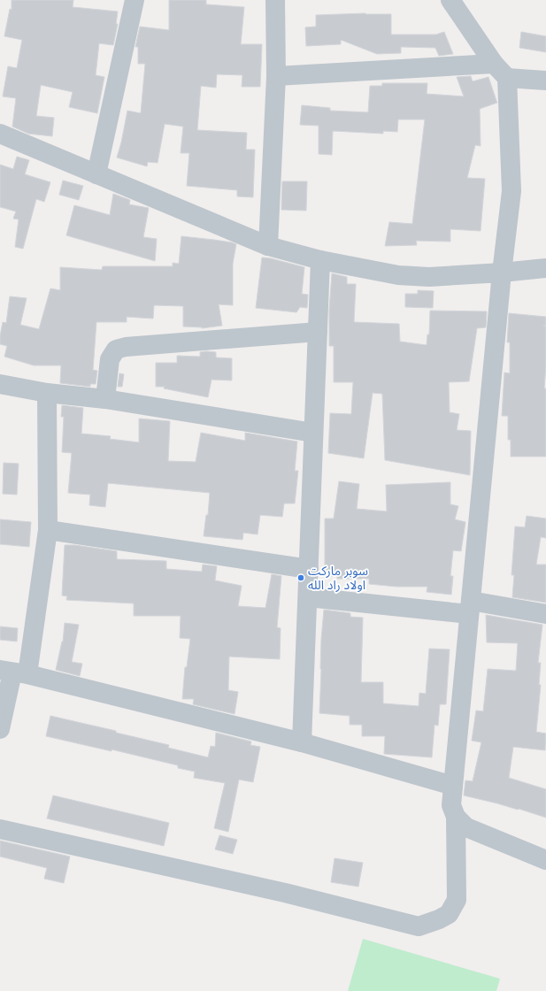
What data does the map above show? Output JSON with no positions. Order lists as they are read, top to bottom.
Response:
{
  "places": ["سوبر ماركت اولاد راد الله"]
}
